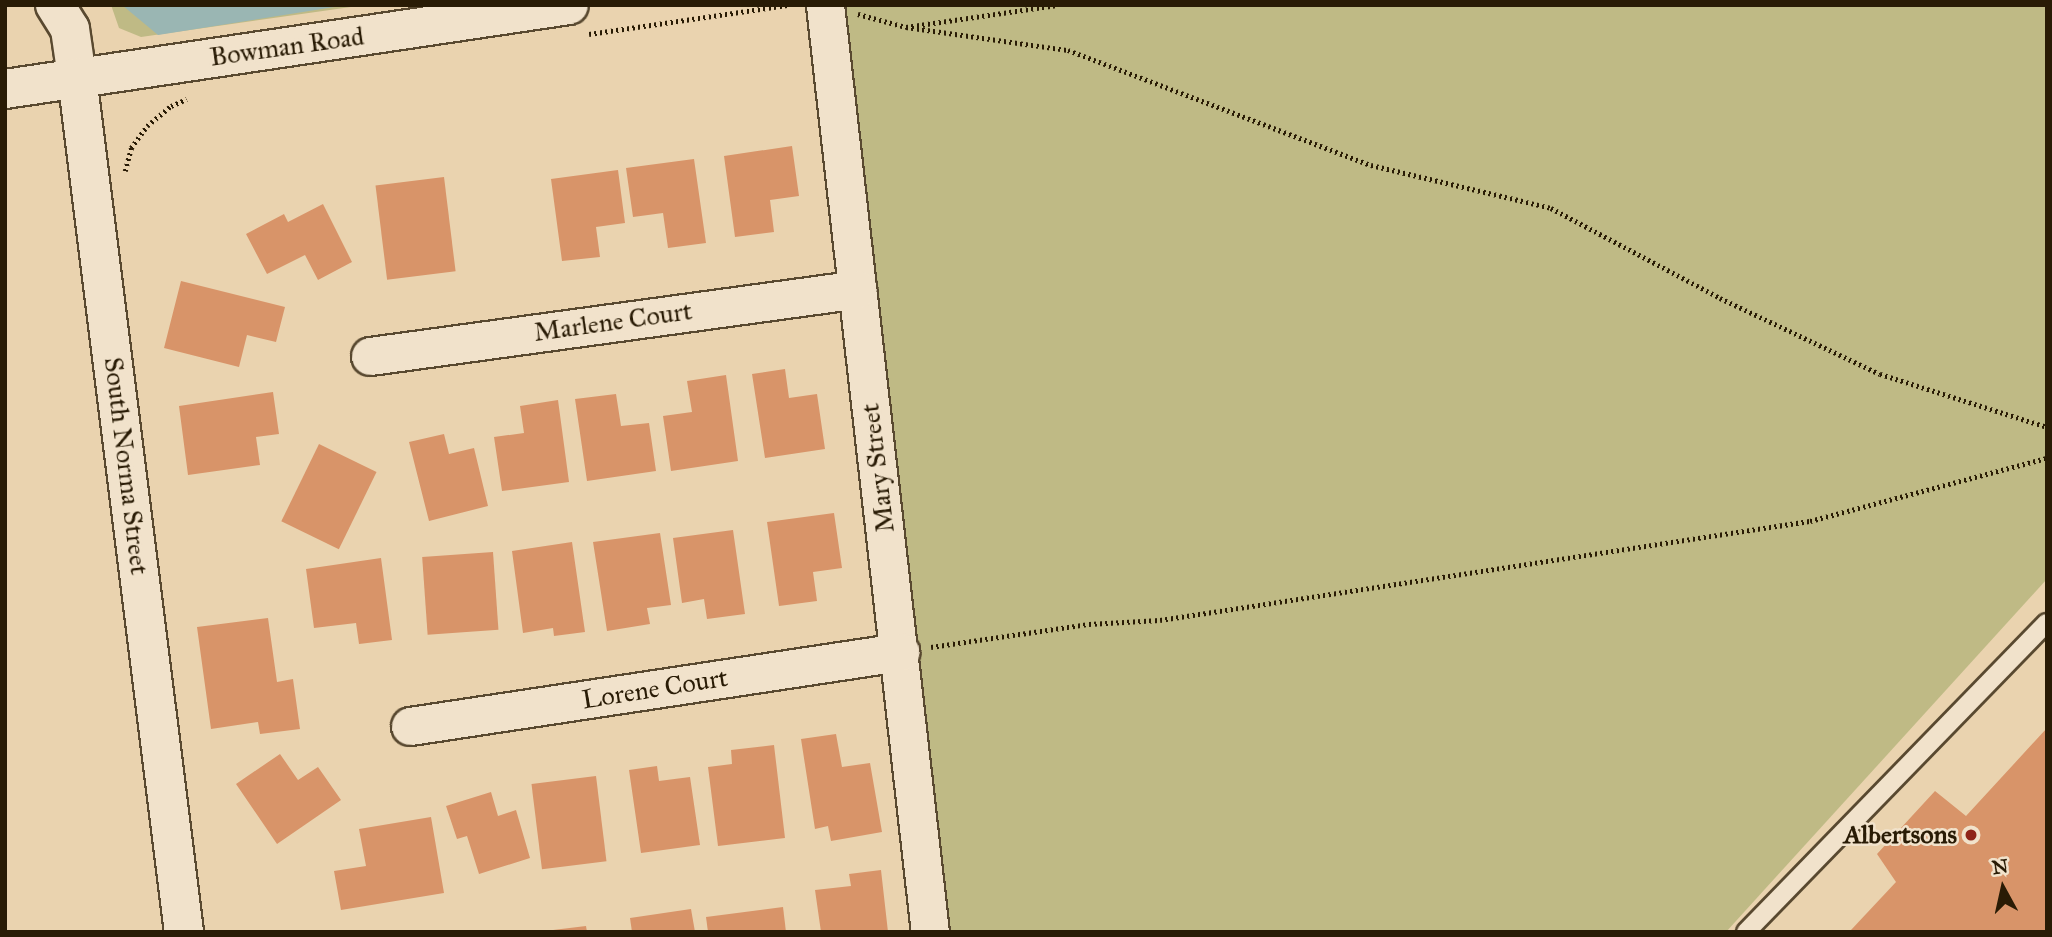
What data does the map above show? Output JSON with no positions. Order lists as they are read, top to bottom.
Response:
{
  "streets": {
    "street": [
      "Bowman Road",
      "Marlene Court",
      "South Norma Street",
      "Mary Street",
      "Lorene Court"
    ]
  },
  "crossings": [
    ["Bowman Road", "South Norma Street"],
    ["Marlene Court", "Mary Street"],
    ["Mary Street", "Lorene Court"]
  ],
  "places": ["Albertsons"],
  "north": "top"
}
